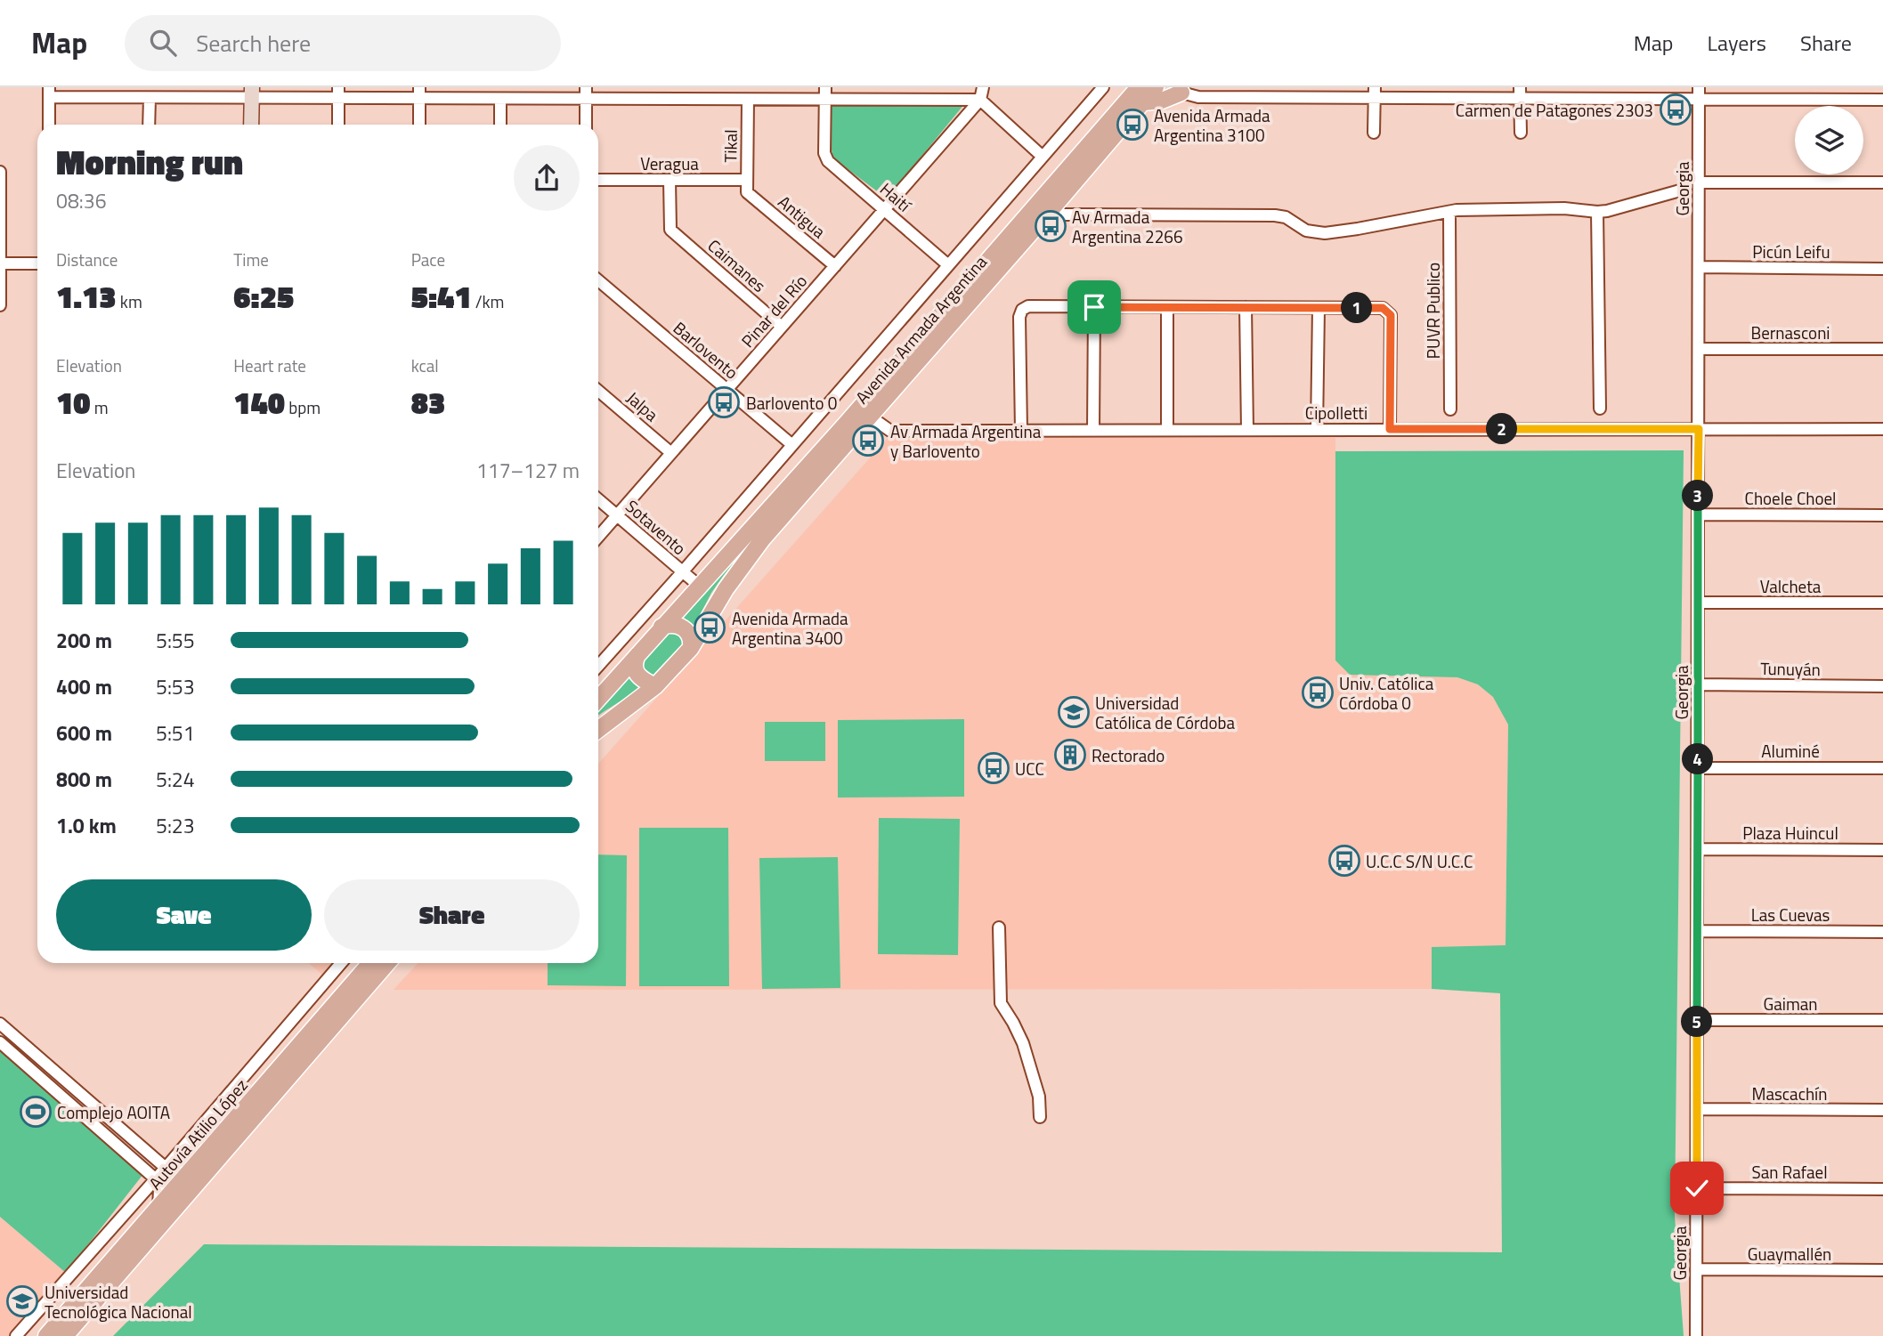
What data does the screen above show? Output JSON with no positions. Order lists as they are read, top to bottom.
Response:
{
  "streets": {
    "main road": ["Avenida Armada Argentina", "Autovía Atilio López"],
    "street": [
      "Tikal",
      "Veragua",
      "Georgia",
      "Haití",
      "Antigua",
      "Picún Leifu",
      "Caimanes",
      "Pinar del Río",
      "PUVR Publico",
      "Bernasconi",
      "Barlovento",
      "Jalpa",
      "Cipolletti",
      "Choele Choel",
      "Sotavento",
      "Valcheta",
      "Tunuyán",
      "Aluminé",
      "Plaza Huincul",
      "Las Cuevas",
      "Gaiman",
      "Mascachín",
      "San Rafael",
      "Guaymallén"
    ]
  },
  "crossings": [
    ["Tikal", "Veragua"],
    ["Tikal", "Antigua"],
    ["Veragua", "Caimanes"],
    ["Georgia", "Picún Leifu"],
    ["Georgia", "Bernasconi"],
    ["Georgia", "Cipolletti"],
    ["Georgia", "Choele Choel"],
    ["Georgia", "Valcheta"],
    ["Georgia", "Tunuyán"],
    ["Georgia", "Aluminé"],
    ["Georgia", "Plaza Huincul"],
    ["Georgia", "Las Cuevas"],
    ["Georgia", "Gaiman"],
    ["Georgia", "Mascachín"],
    ["Georgia", "San Rafael"],
    ["Georgia", "Guaymallén"],
    ["Haití", "Pinar del Río"],
    ["Haití", "Avenida Armada Argentina"],
    ["Antigua", "Pinar del Río"],
    ["Caimanes", "Pinar del Río"],
    ["Pinar del Río", "Barlovento"],
    ["Pinar del Río", "Jalpa"],
    ["Pinar del Río", "Sotavento"],
    ["Avenida Armada Argentina", "Barlovento"],
    ["Avenida Armada Argentina", "Cipolletti"],
    ["Avenida Armada Argentina", "Sotavento"]
  ],
  "places": {
    "bus stop": [
      "Carmen de Patagones 2303",
      "Avenida Armada Argentina 3100",
      "Av Armada Argentina 2266",
      "Barlovento 0",
      "Av Armada Argentina y Barlovento",
      "Avenida Armada Argentina 3400",
      "Univ. Católica Córdoba 0",
      "UCC",
      "U.C.C S/N U.C.C"
    ],
    "school or university": ["Universidad Católica de Córdoba", "Universidad Tecnológica Nacional"],
    "building": ["Rectorado"],
    "sports": ["Complejo AOITA"]
  },
  "page": {
    "header": "Map",
    "search": "Search here",
    "nav": ["Map", "Layers", "Share"],
    "heading": ["Morning run", "08:36"],
    "stats": [
      ["Distance", "1.13 km"],
      ["Time", "6:25"],
      ["Pace", "5:41 /km"],
      ["Elevation", "10 m"],
      ["Heart rate", "140 bpm"],
      ["kcal", "83"]
    ],
    "pins": [
      "1",
      "2",
      "3",
      "4",
      "5"
    ],
    "chart": ["Elevation", "117–127 m"],
    "list": [
      {
        "name": "200 m",
        "note": "5:55"
      },
      {
        "name": "400 m",
        "note": "5:53"
      },
      {
        "name": "600 m",
        "note": "5:51"
      },
      {
        "name": "800 m",
        "note": "5:24"
      },
      {
        "name": "1.0 km",
        "note": "5:23"
      }
    ],
    "buttons": ["Save", "Share"]
  }
}
